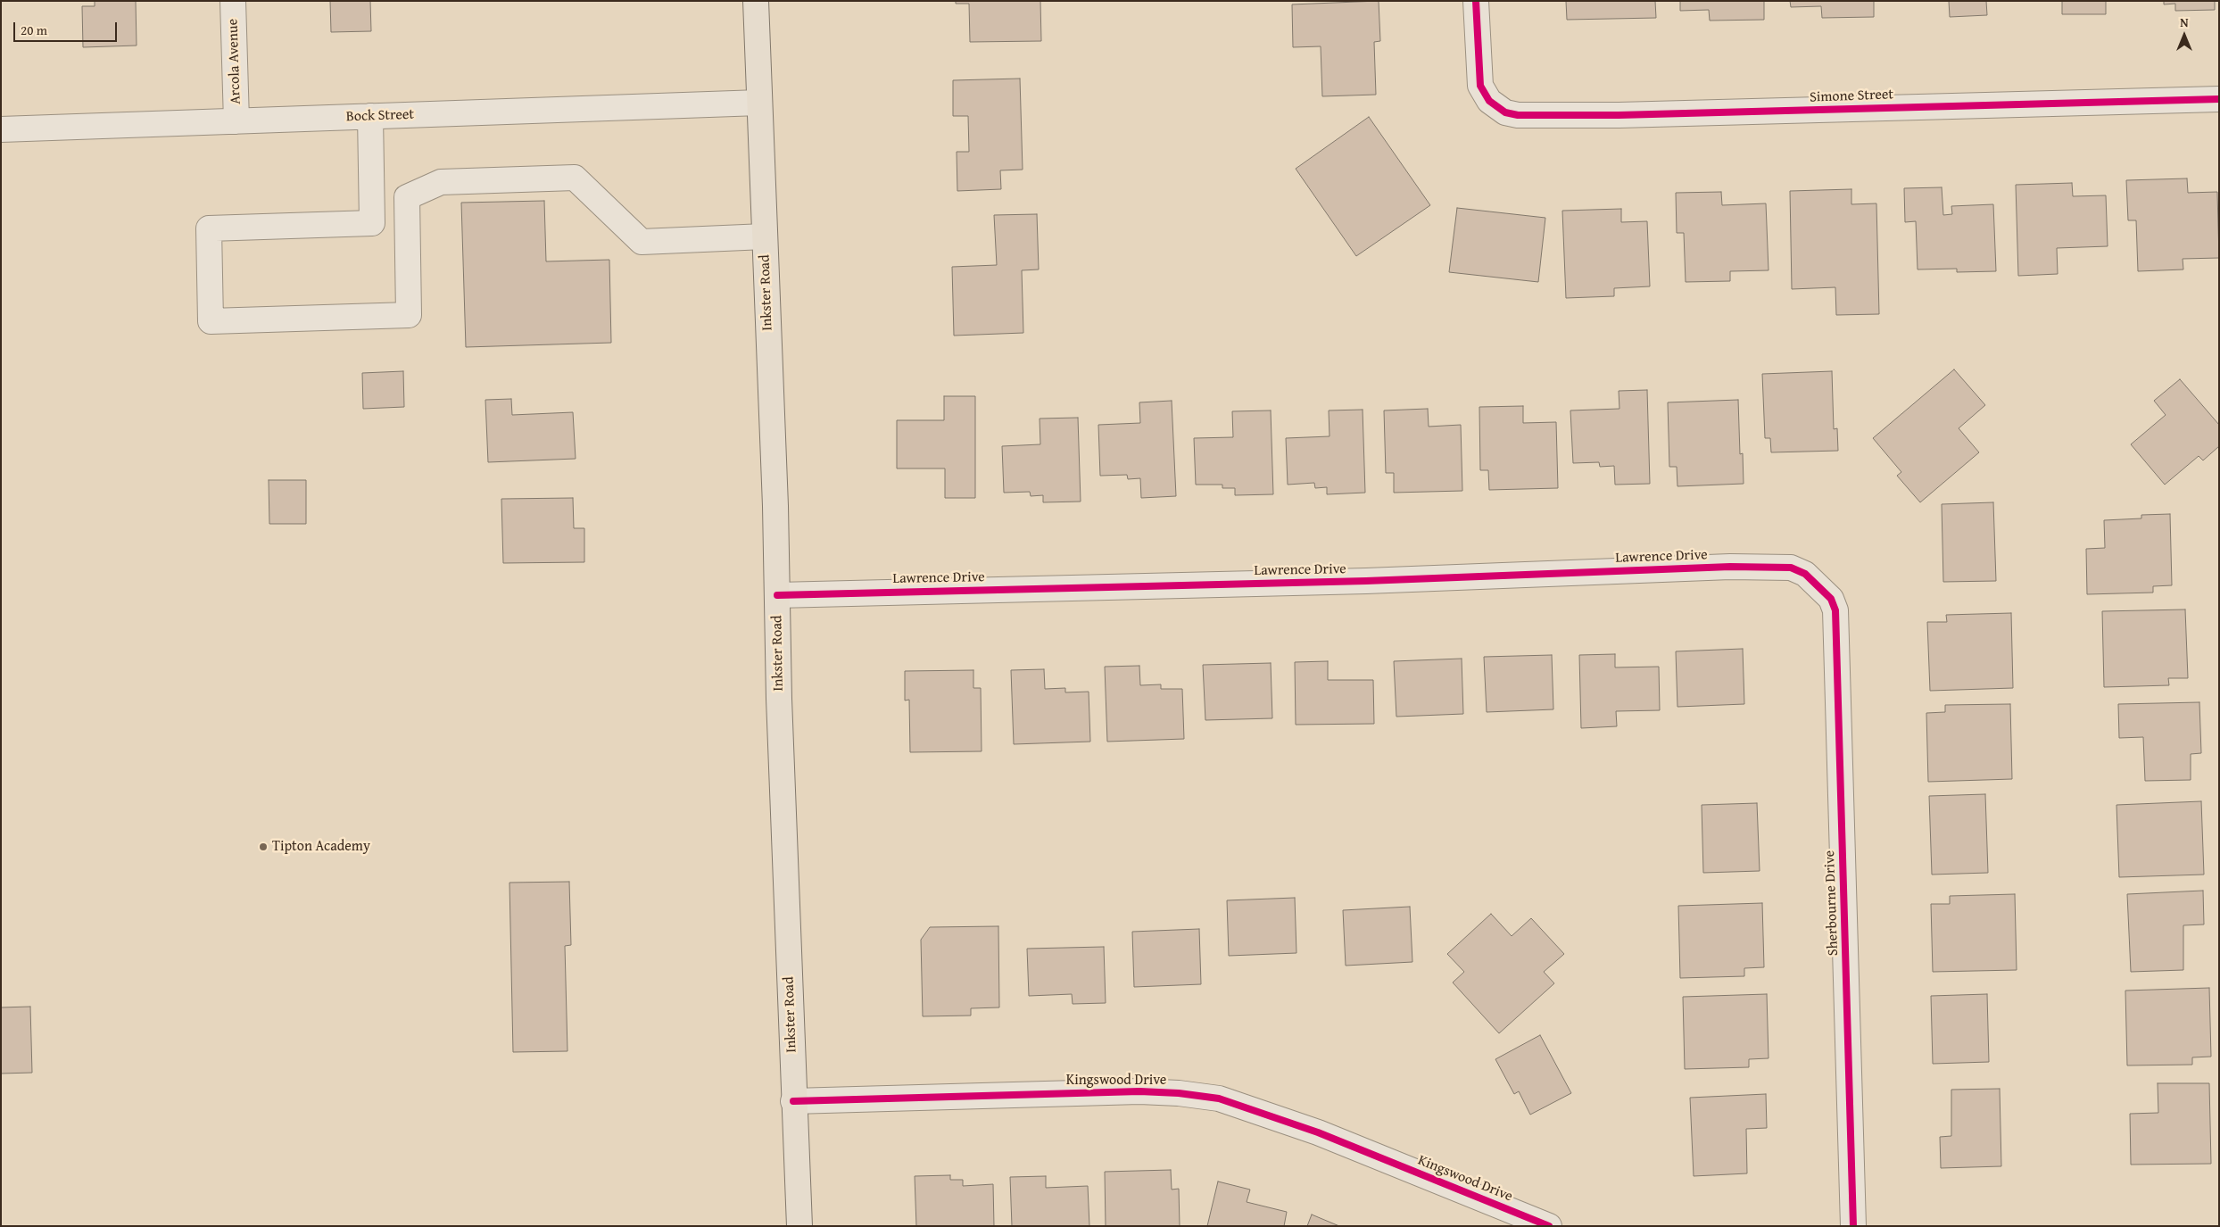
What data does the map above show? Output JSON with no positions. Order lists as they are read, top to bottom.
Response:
{
  "streets": {
    "main road": ["Inkster Road"],
    "street": [
      "Arcola Avenue",
      "Simone Street",
      "Bock Street",
      "Lawrence Drive",
      "Sherbourne Drive",
      "Kingswood Drive"
    ]
  },
  "crossings": [
    ["Arcola Avenue", "Bock Street"],
    ["Bock Street", "Inkster Road"],
    ["Inkster Road", "Lawrence Drive"],
    ["Inkster Road", "Kingswood Drive"],
    ["Lawrence Drive", "Sherbourne Drive"]
  ],
  "places": ["Tipton Academy"],
  "scale_bar": "20 m",
  "north": "top"
}
